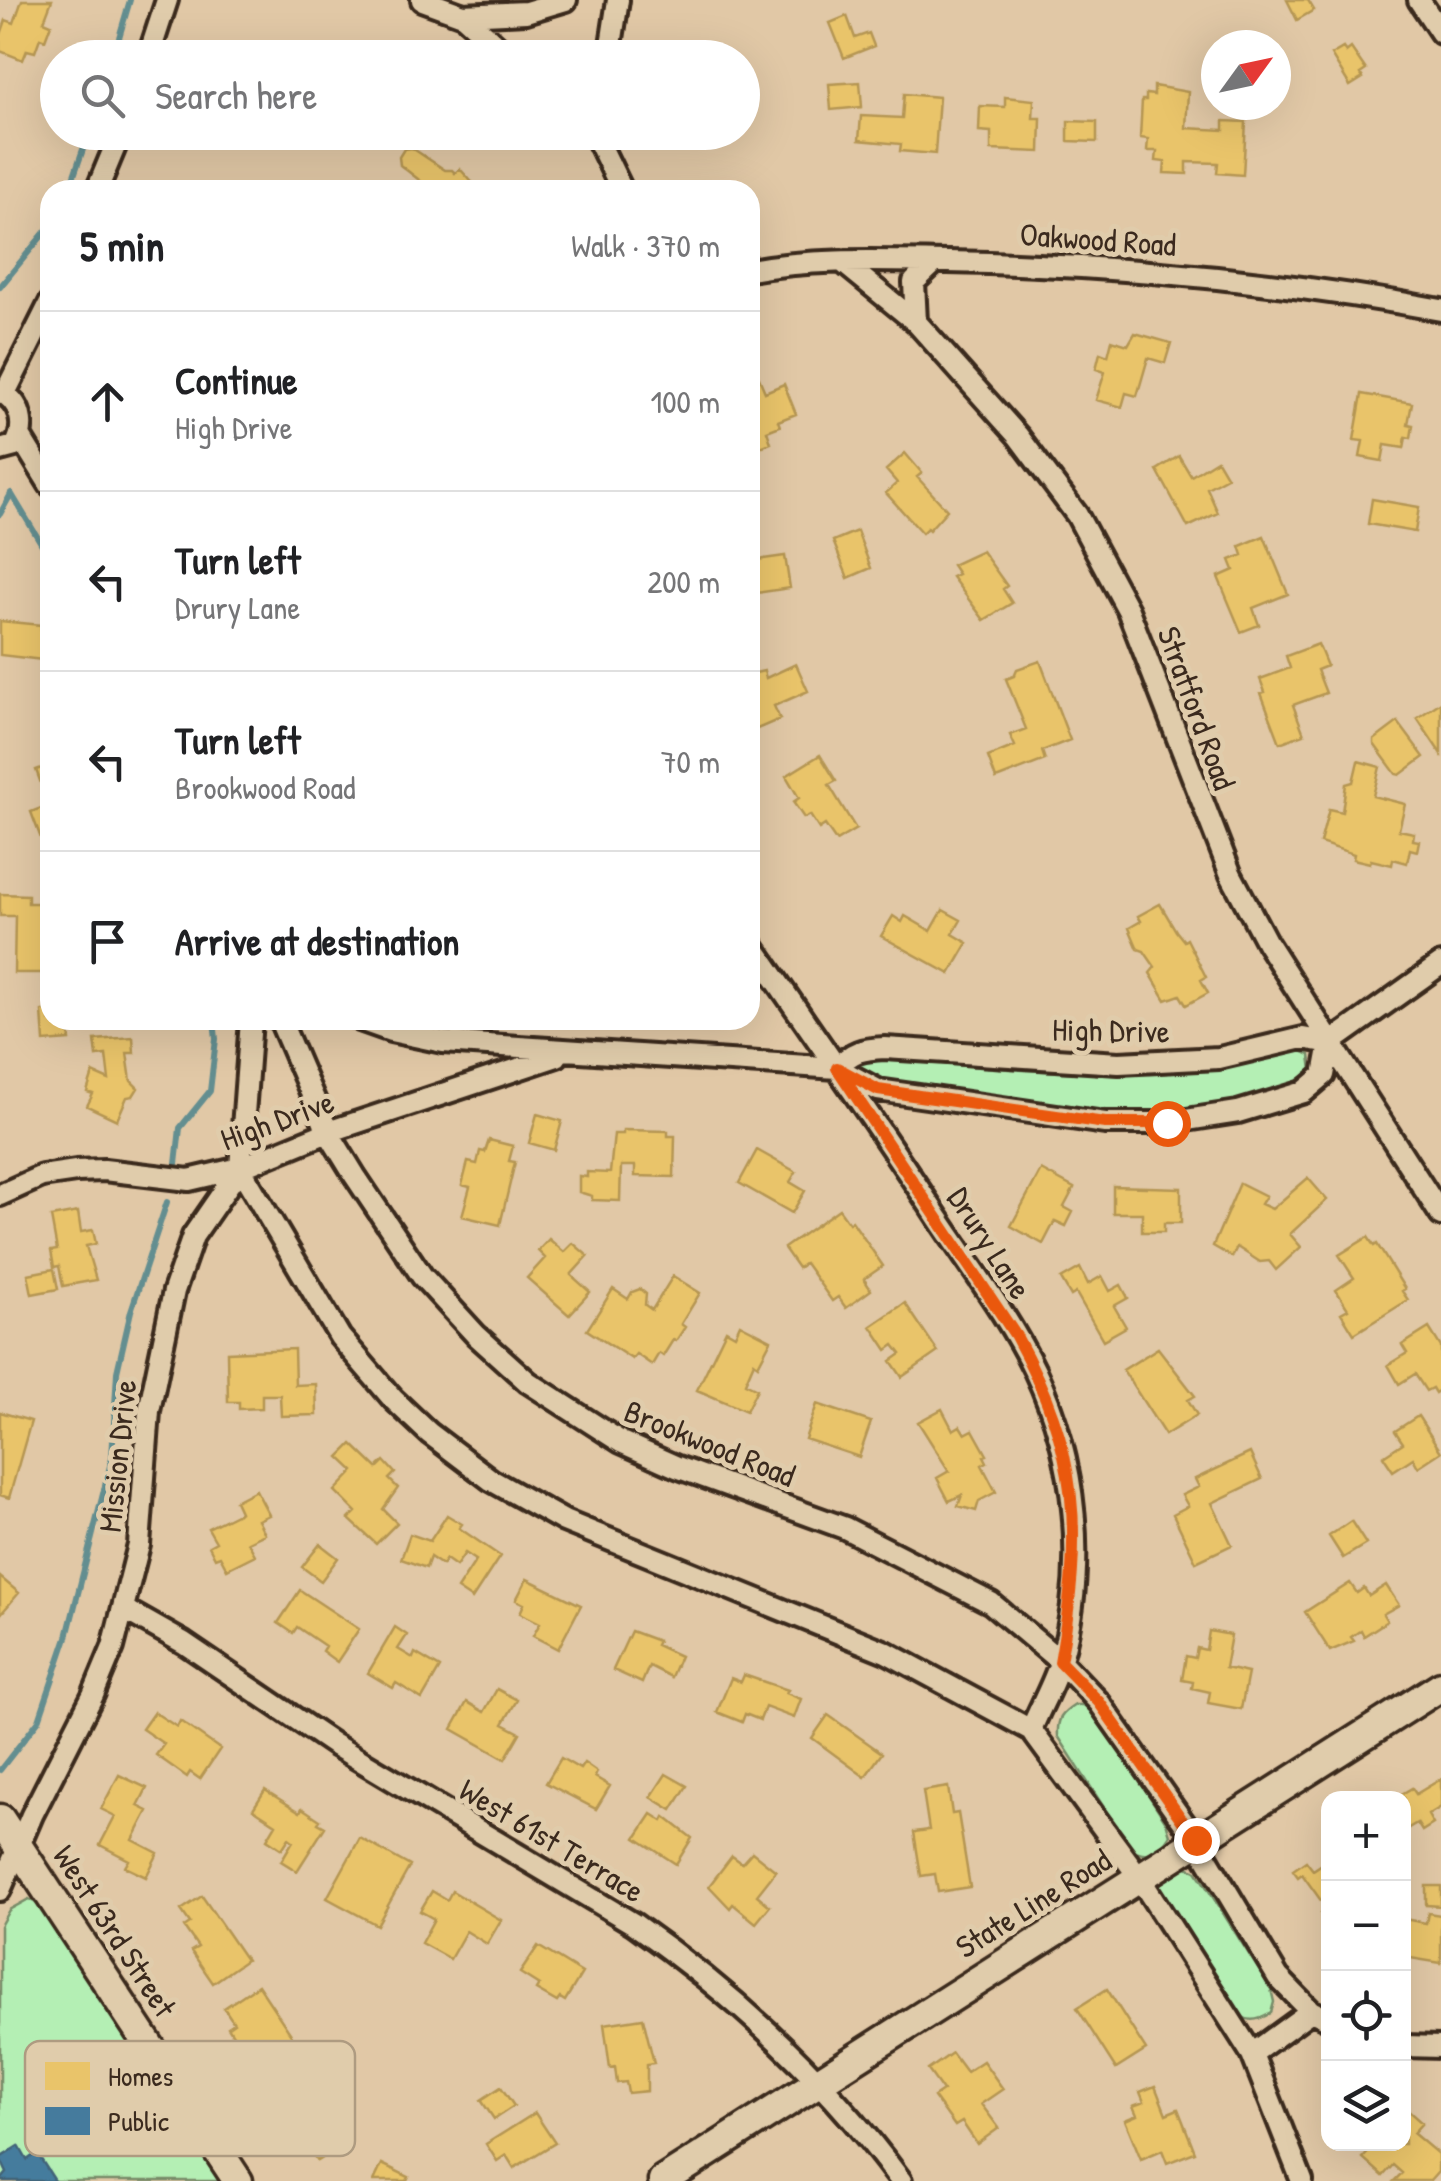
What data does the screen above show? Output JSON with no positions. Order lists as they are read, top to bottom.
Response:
{
  "streets": {
    "main road": ["State Line Road", "West 63rd Street"],
    "street": [
      "Oakwood Road",
      "Stratford Road",
      "High Drive",
      "Drury Lane",
      "Brookwood Road",
      "Mission Drive",
      "West 61st Terrace"
    ]
  },
  "crossings": [
    ["Oakwood Road", "Stratford Road"],
    ["Stratford Road", "High Drive"],
    ["High Drive", "Drury Lane"],
    ["High Drive", "Brookwood Road"],
    ["High Drive", "Mission Drive"],
    ["Drury Lane", "Brookwood Road"],
    ["Brookwood Road", "State Line Road"],
    ["Mission Drive", "West 61st Terrace"],
    ["Mission Drive", "West 63rd Street"],
    ["West 61st Terrace", "State Line Road"]
  ],
  "legend": ["Homes", "Public"],
  "north": "top right",
  "page": {
    "search": "Search here",
    "heading": ["5 min", "Walk · 370 m"],
    "list": [
      ["Continue", "High Drive", "100 m"],
      ["Turn left", "Drury Lane", "200 m"],
      ["Turn left", "Brookwood Road", "70 m"],
      "Arrive at destination"
    ],
    "map_buttons": ["+", "−"]
  }
}
